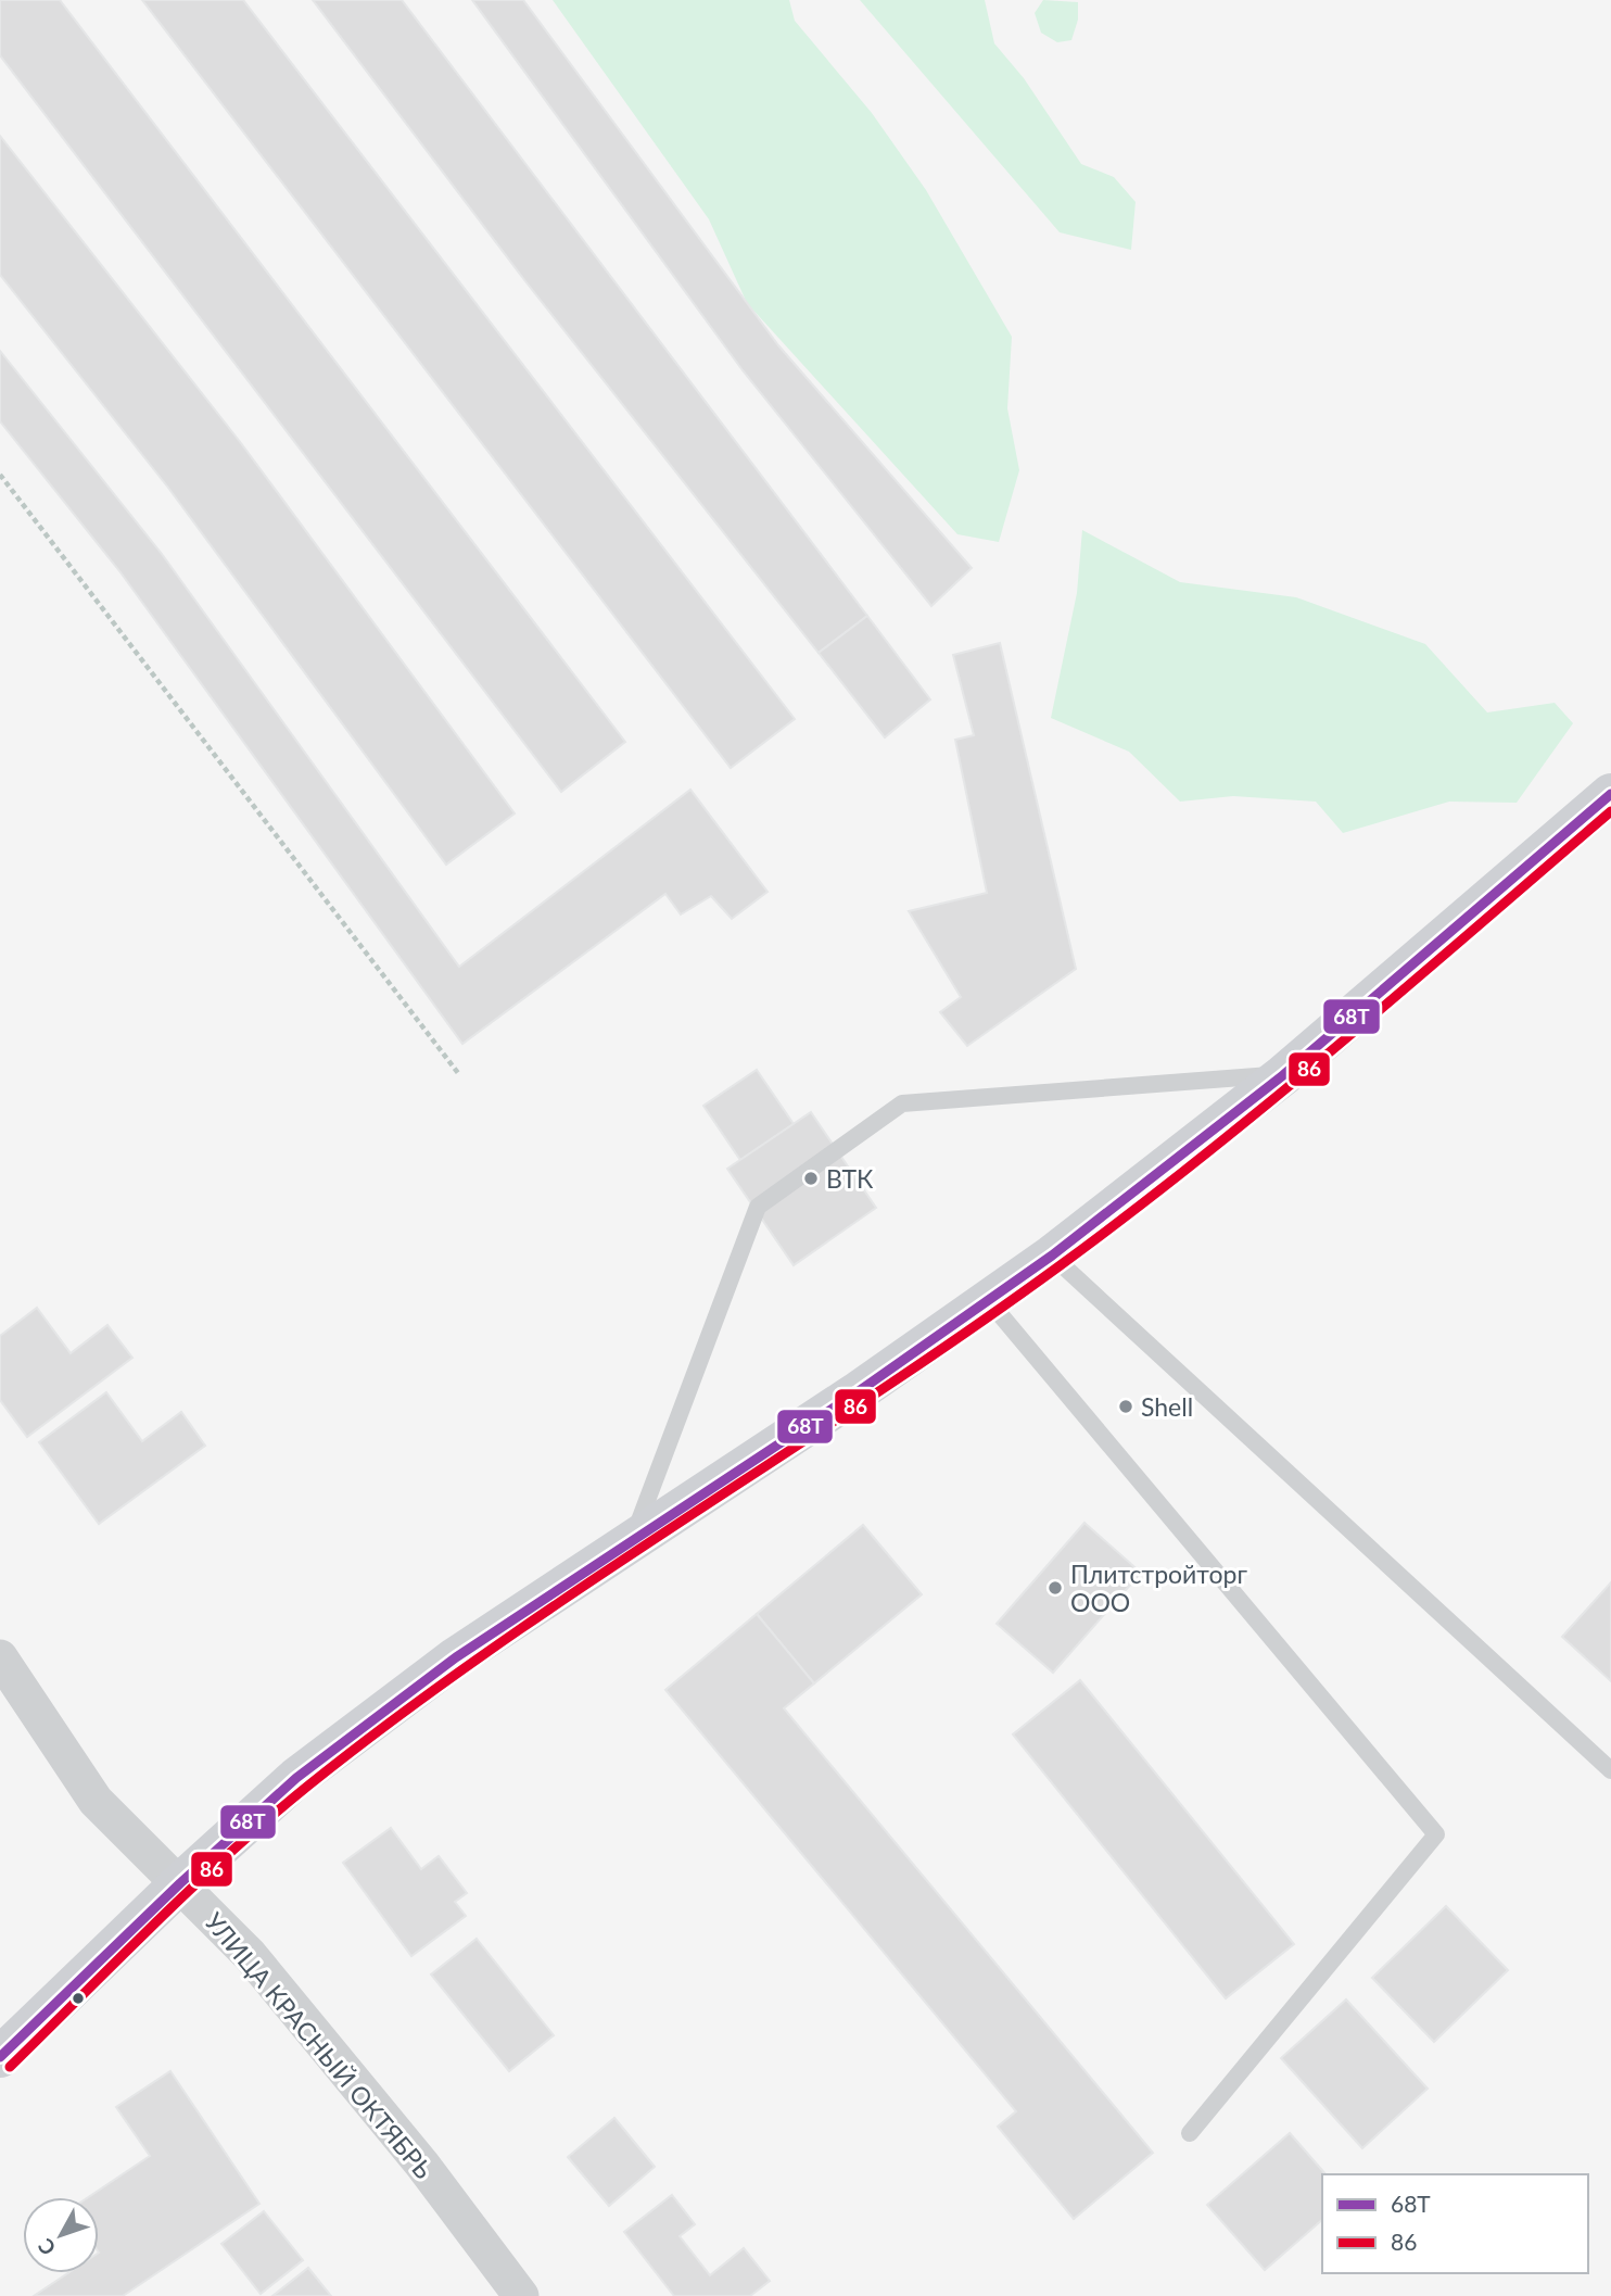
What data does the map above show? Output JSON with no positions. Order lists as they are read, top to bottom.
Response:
{
  "streets": {
    "street": ["УЛИЦА КРАСНЫЙ ОКТЯБРЬ"]
  },
  "places": ["ВТК", "Shell", "Плитстройторг ООО"],
  "lines": ["transit line 68Т", "transit line 86"],
  "legend": ["68Т", "86"],
  "north": "bottom left"
}
